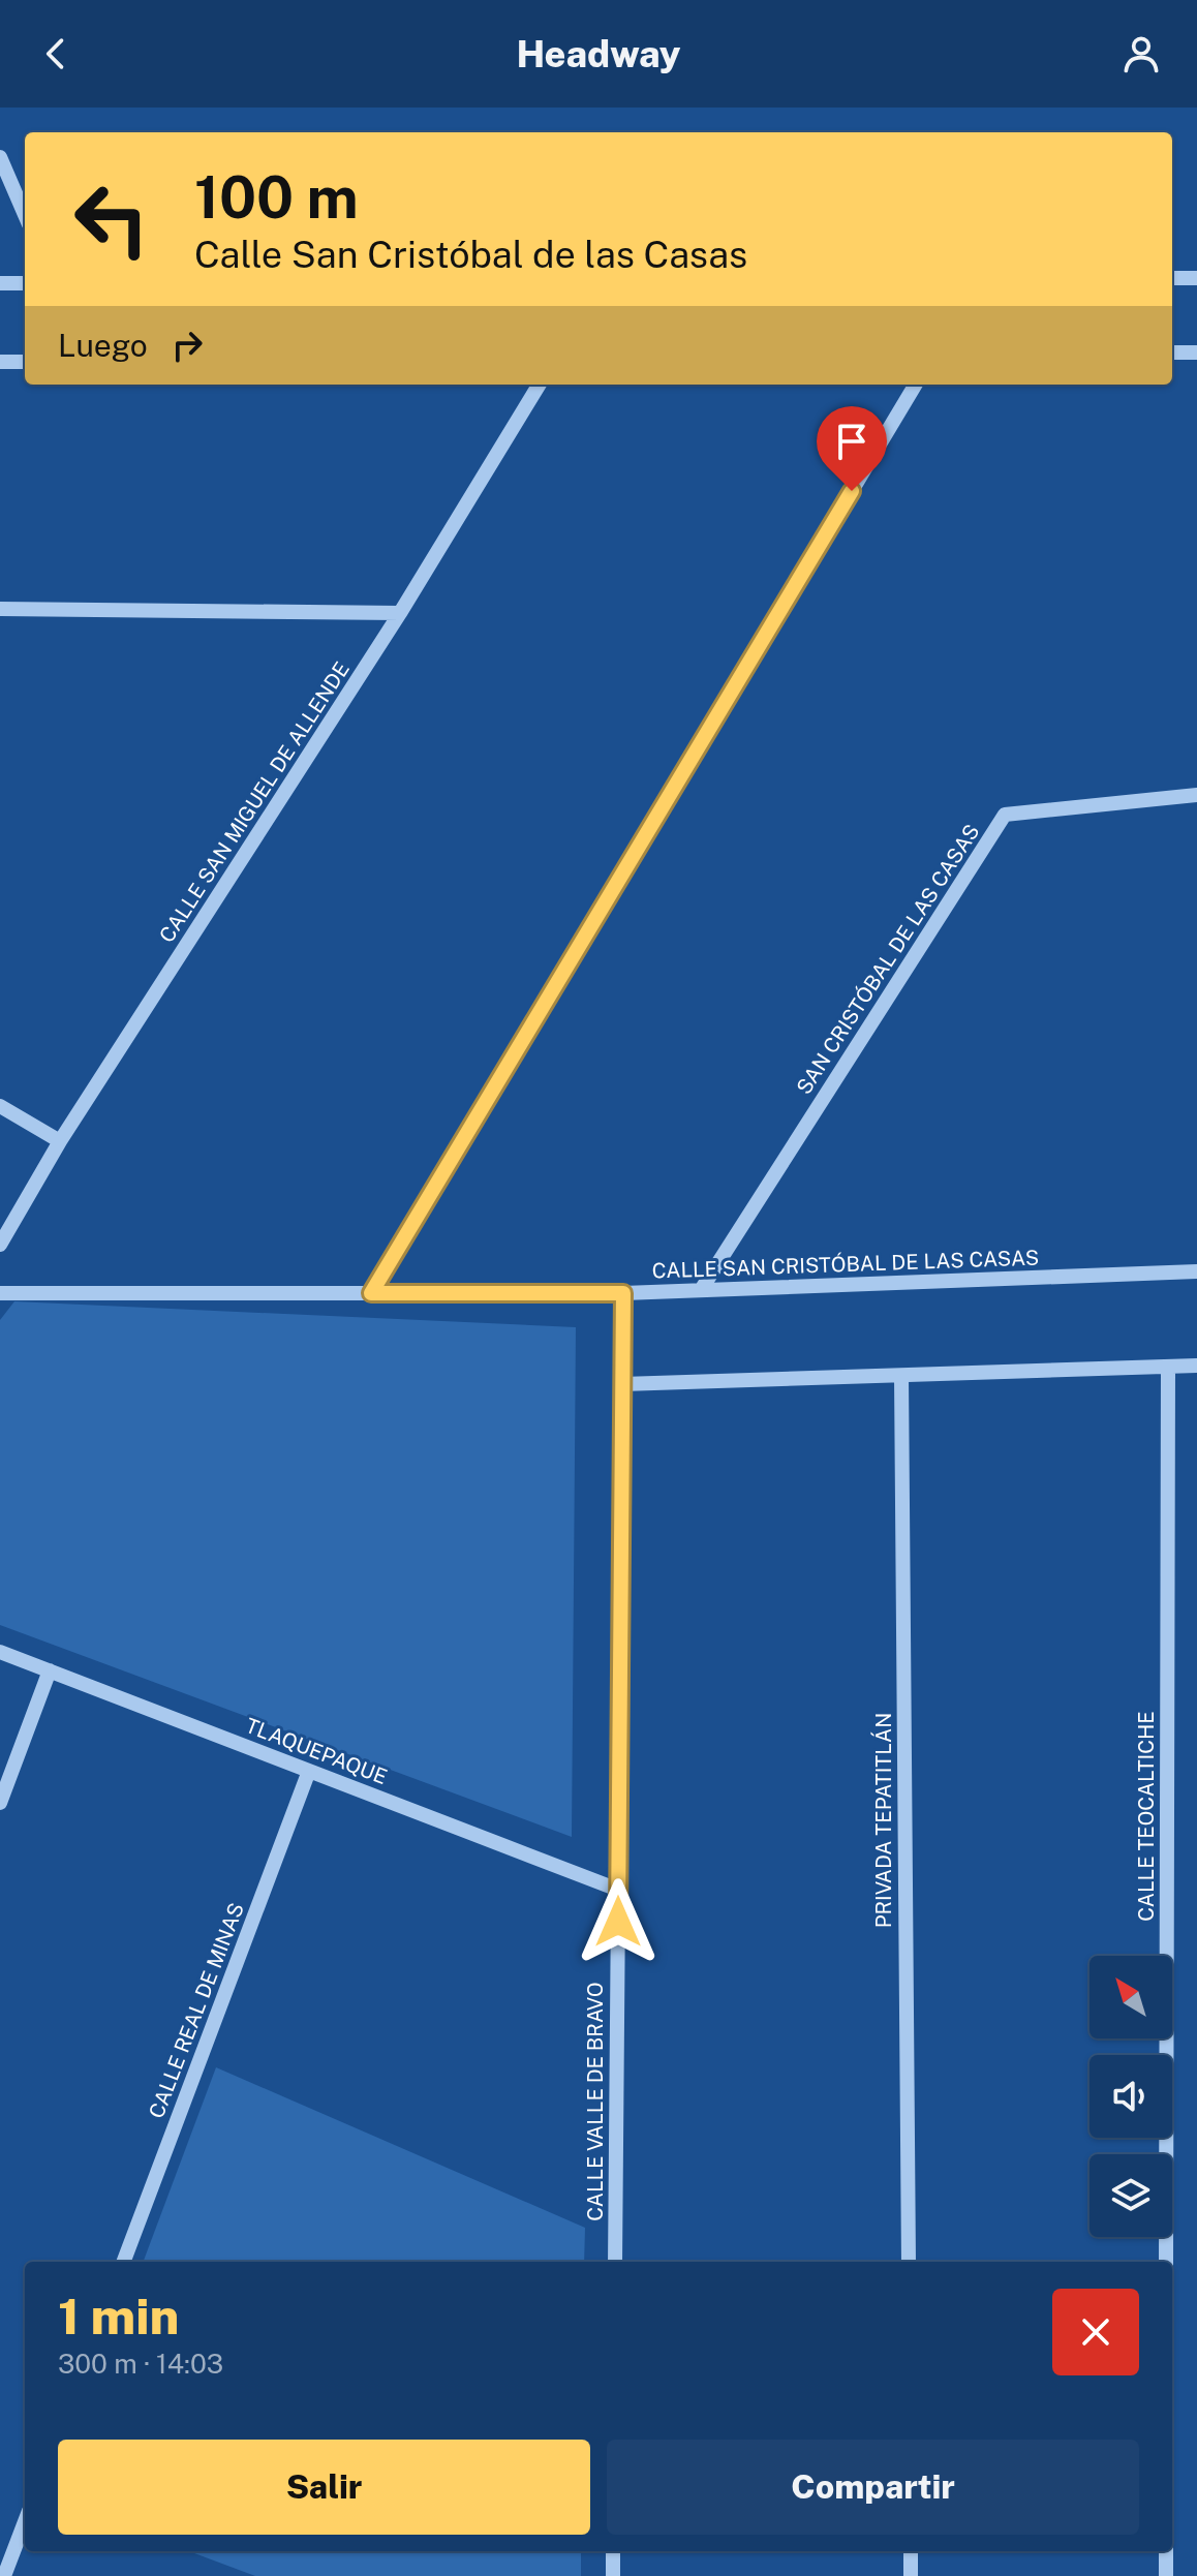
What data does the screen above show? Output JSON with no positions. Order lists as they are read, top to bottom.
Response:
{
  "streets": {
    "street": [
      "CALLE SAN MIGUEL DE ALLENDE",
      "SAN CRISTÓBAL DE LAS CASAS",
      "CALLE SAN CRISTÓBAL DE LAS CASAS",
      "TLAQUEPAQUE",
      "CALLE TEOCALTICHE",
      "PRIVADA TEPATITLÁN",
      "CALLE REAL DE MINAS",
      "CALLE VALLE DE BRAVO"
    ]
  },
  "crossings": [
    ["SAN CRISTÓBAL DE LAS CASAS", "CALLE SAN CRISTÓBAL DE LAS CASAS"],
    ["CALLE SAN CRISTÓBAL DE LAS CASAS", "CALLE VALLE DE BRAVO"],
    ["TLAQUEPAQUE", "CALLE REAL DE MINAS"],
    ["TLAQUEPAQUE", "CALLE VALLE DE BRAVO"]
  ],
  "north": "top left",
  "page": {
    "header": "Headway",
    "turn": ["100 m", "Calle San Cristóbal de las Casas"],
    "then": "Luego",
    "heading": ["1 min", "300 m · 14:03"],
    "buttons": ["Salir", "Compartir"]
  }
}
